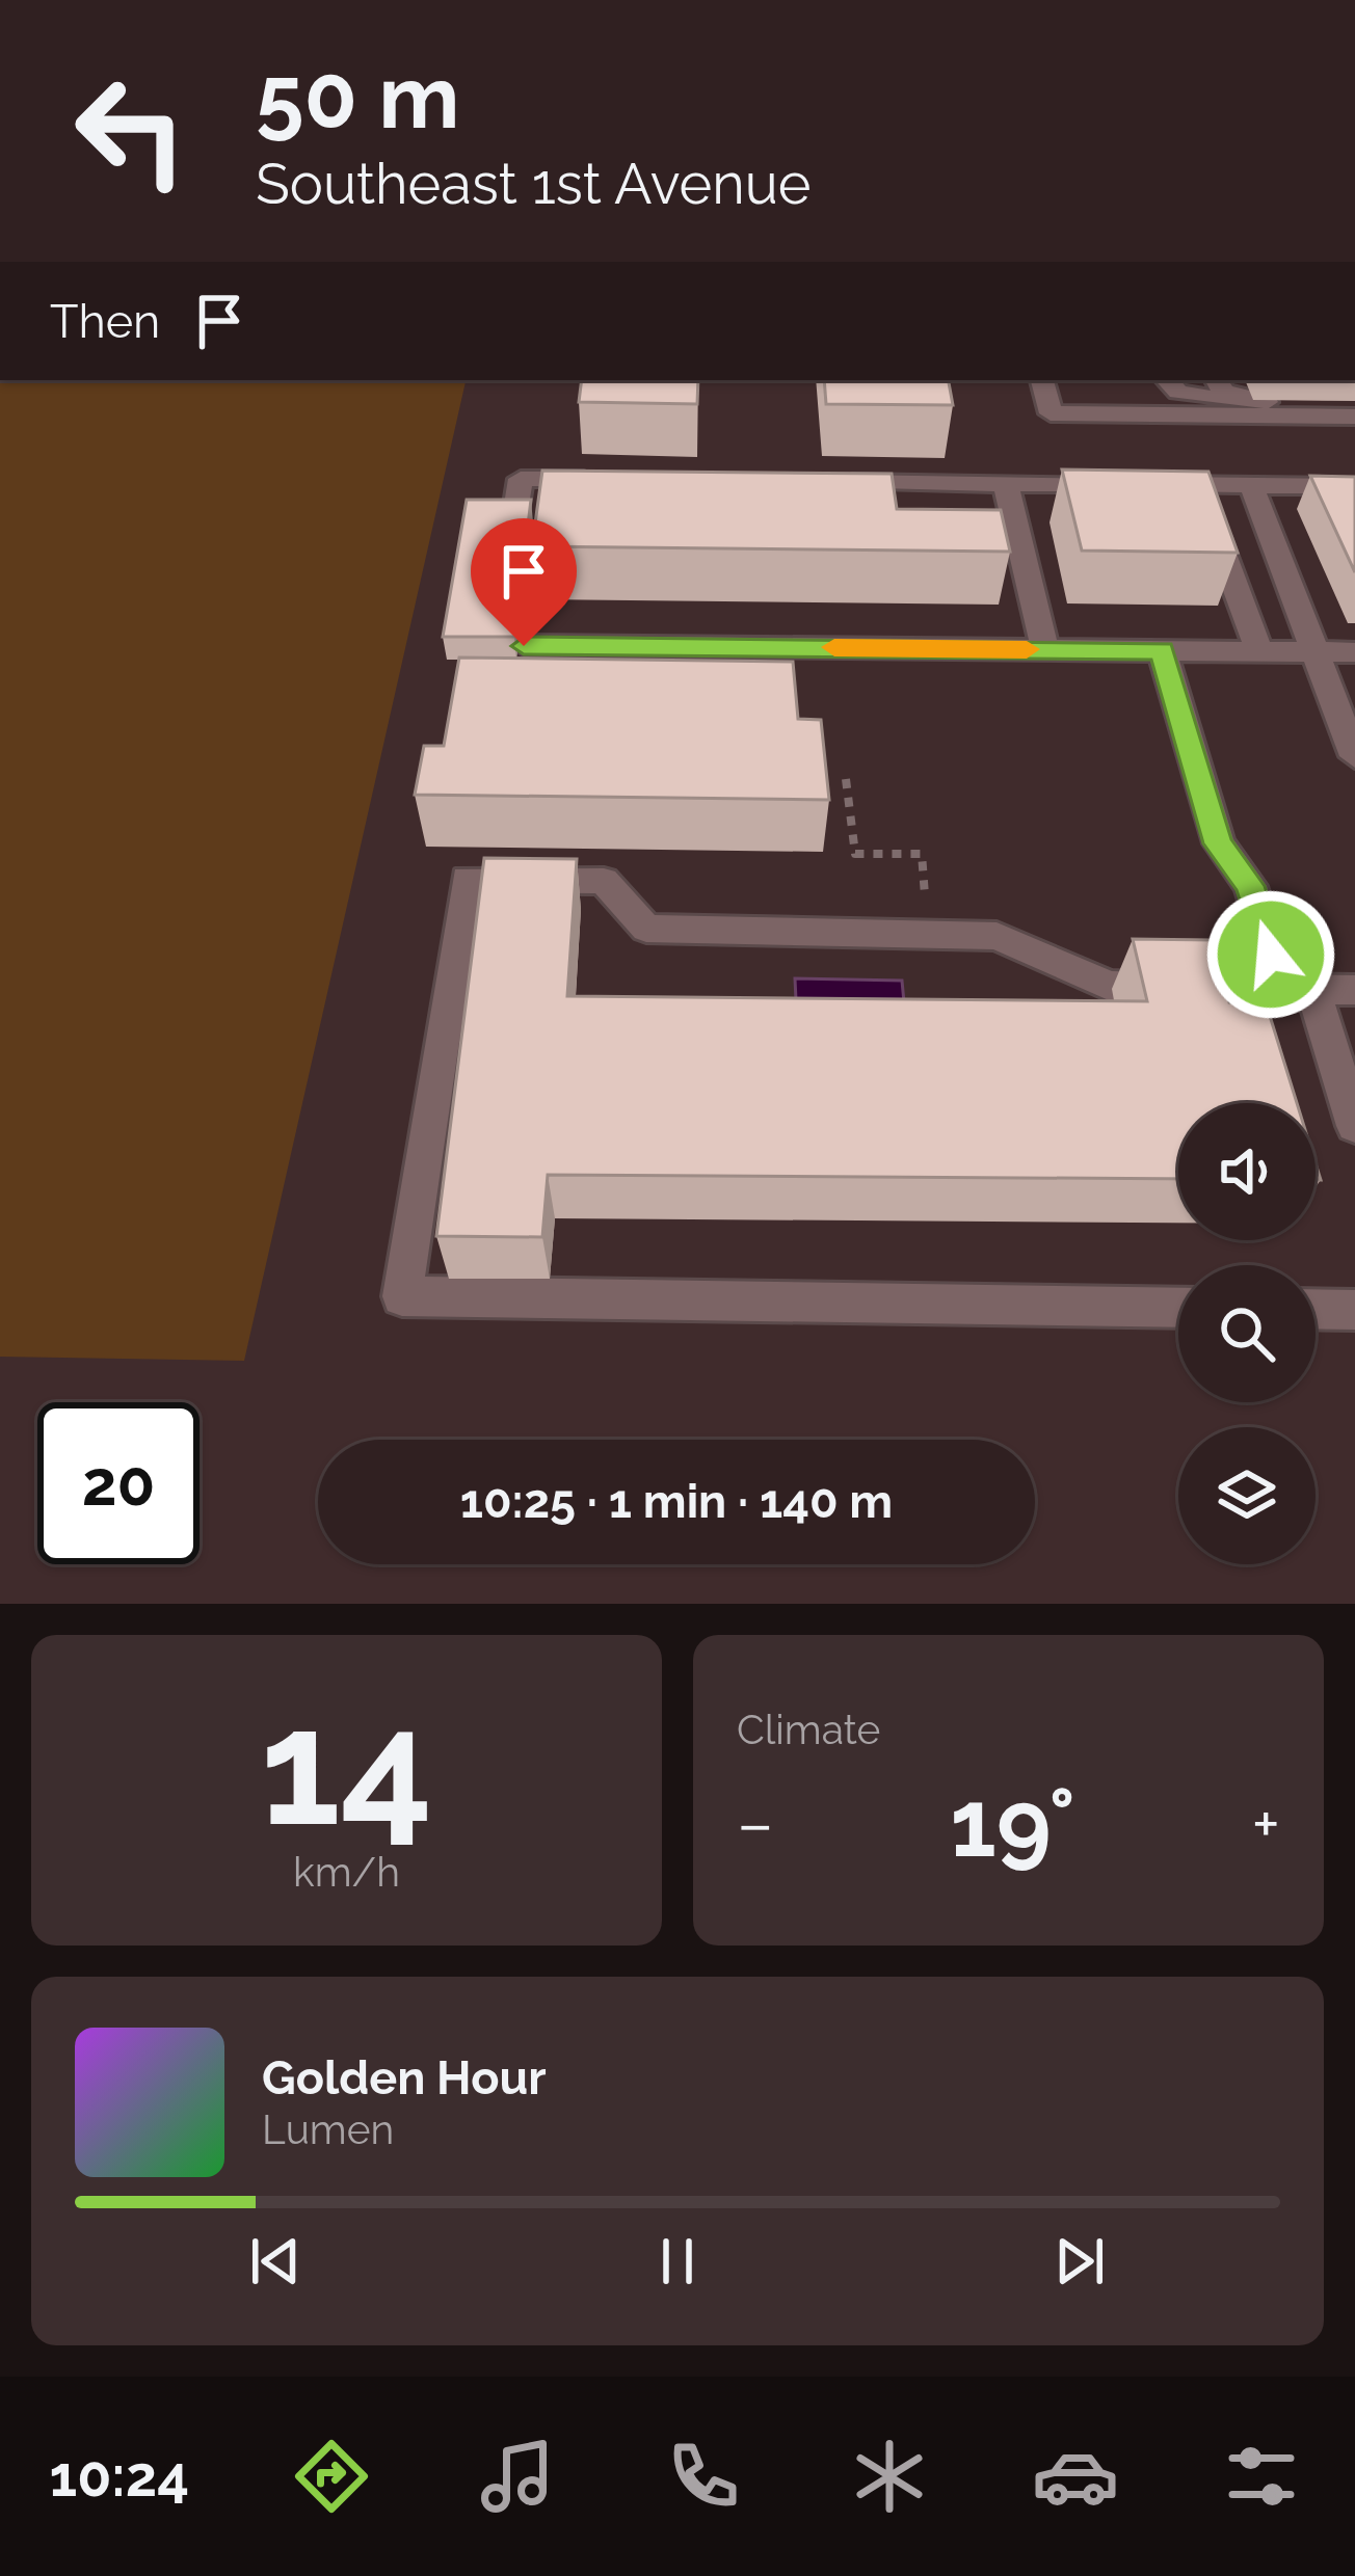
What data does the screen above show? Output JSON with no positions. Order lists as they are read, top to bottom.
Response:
{
  "page": {
    "turn": ["50 m", "Southeast 1st Avenue"],
    "then": "Then",
    "limit": "20",
    "trip": "10:25 · 1 min · 140 m",
    "tile": [
      ["14", "km/h"],
      "Climate"
    ],
    "heat": ["−", "19°", "+"],
    "song": ["Golden Hour", "Lumen"],
    "tabs": "10:24"
  }
}
